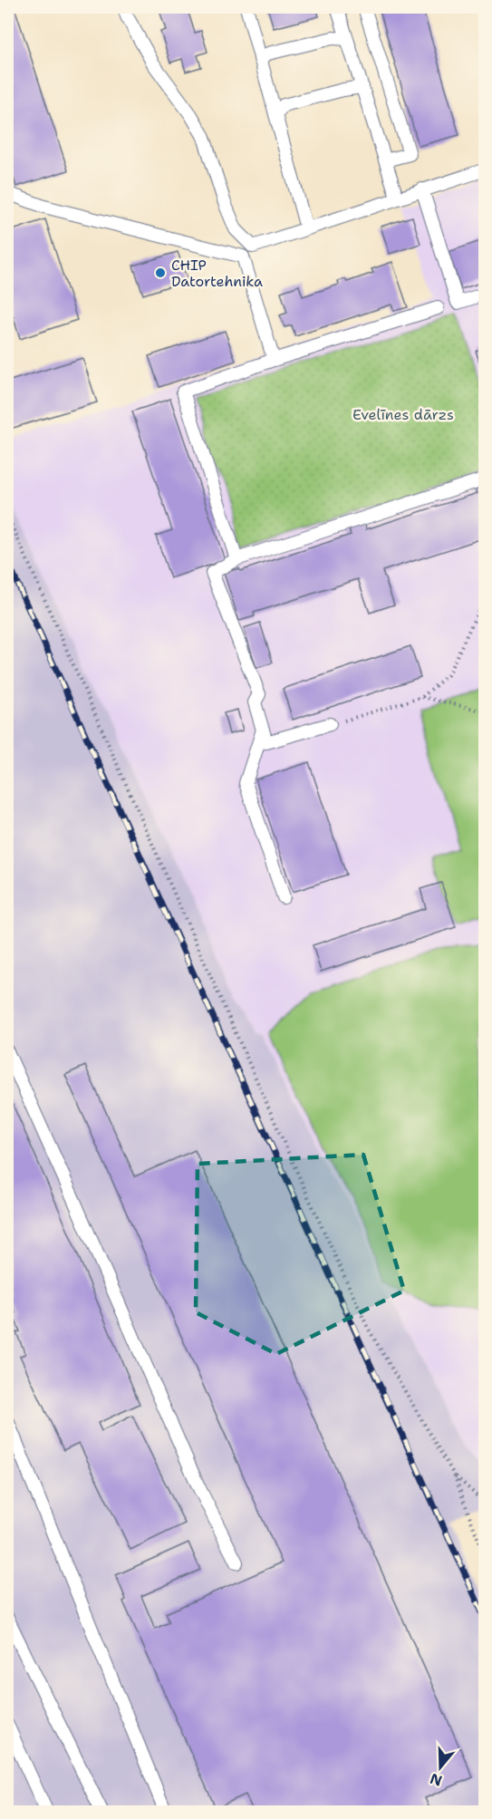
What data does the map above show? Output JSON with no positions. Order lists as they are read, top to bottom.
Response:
{
  "parks": ["Evelīnes dārzs"],
  "places": ["CHIP Datortehnika"],
  "north": "bottom"
}
